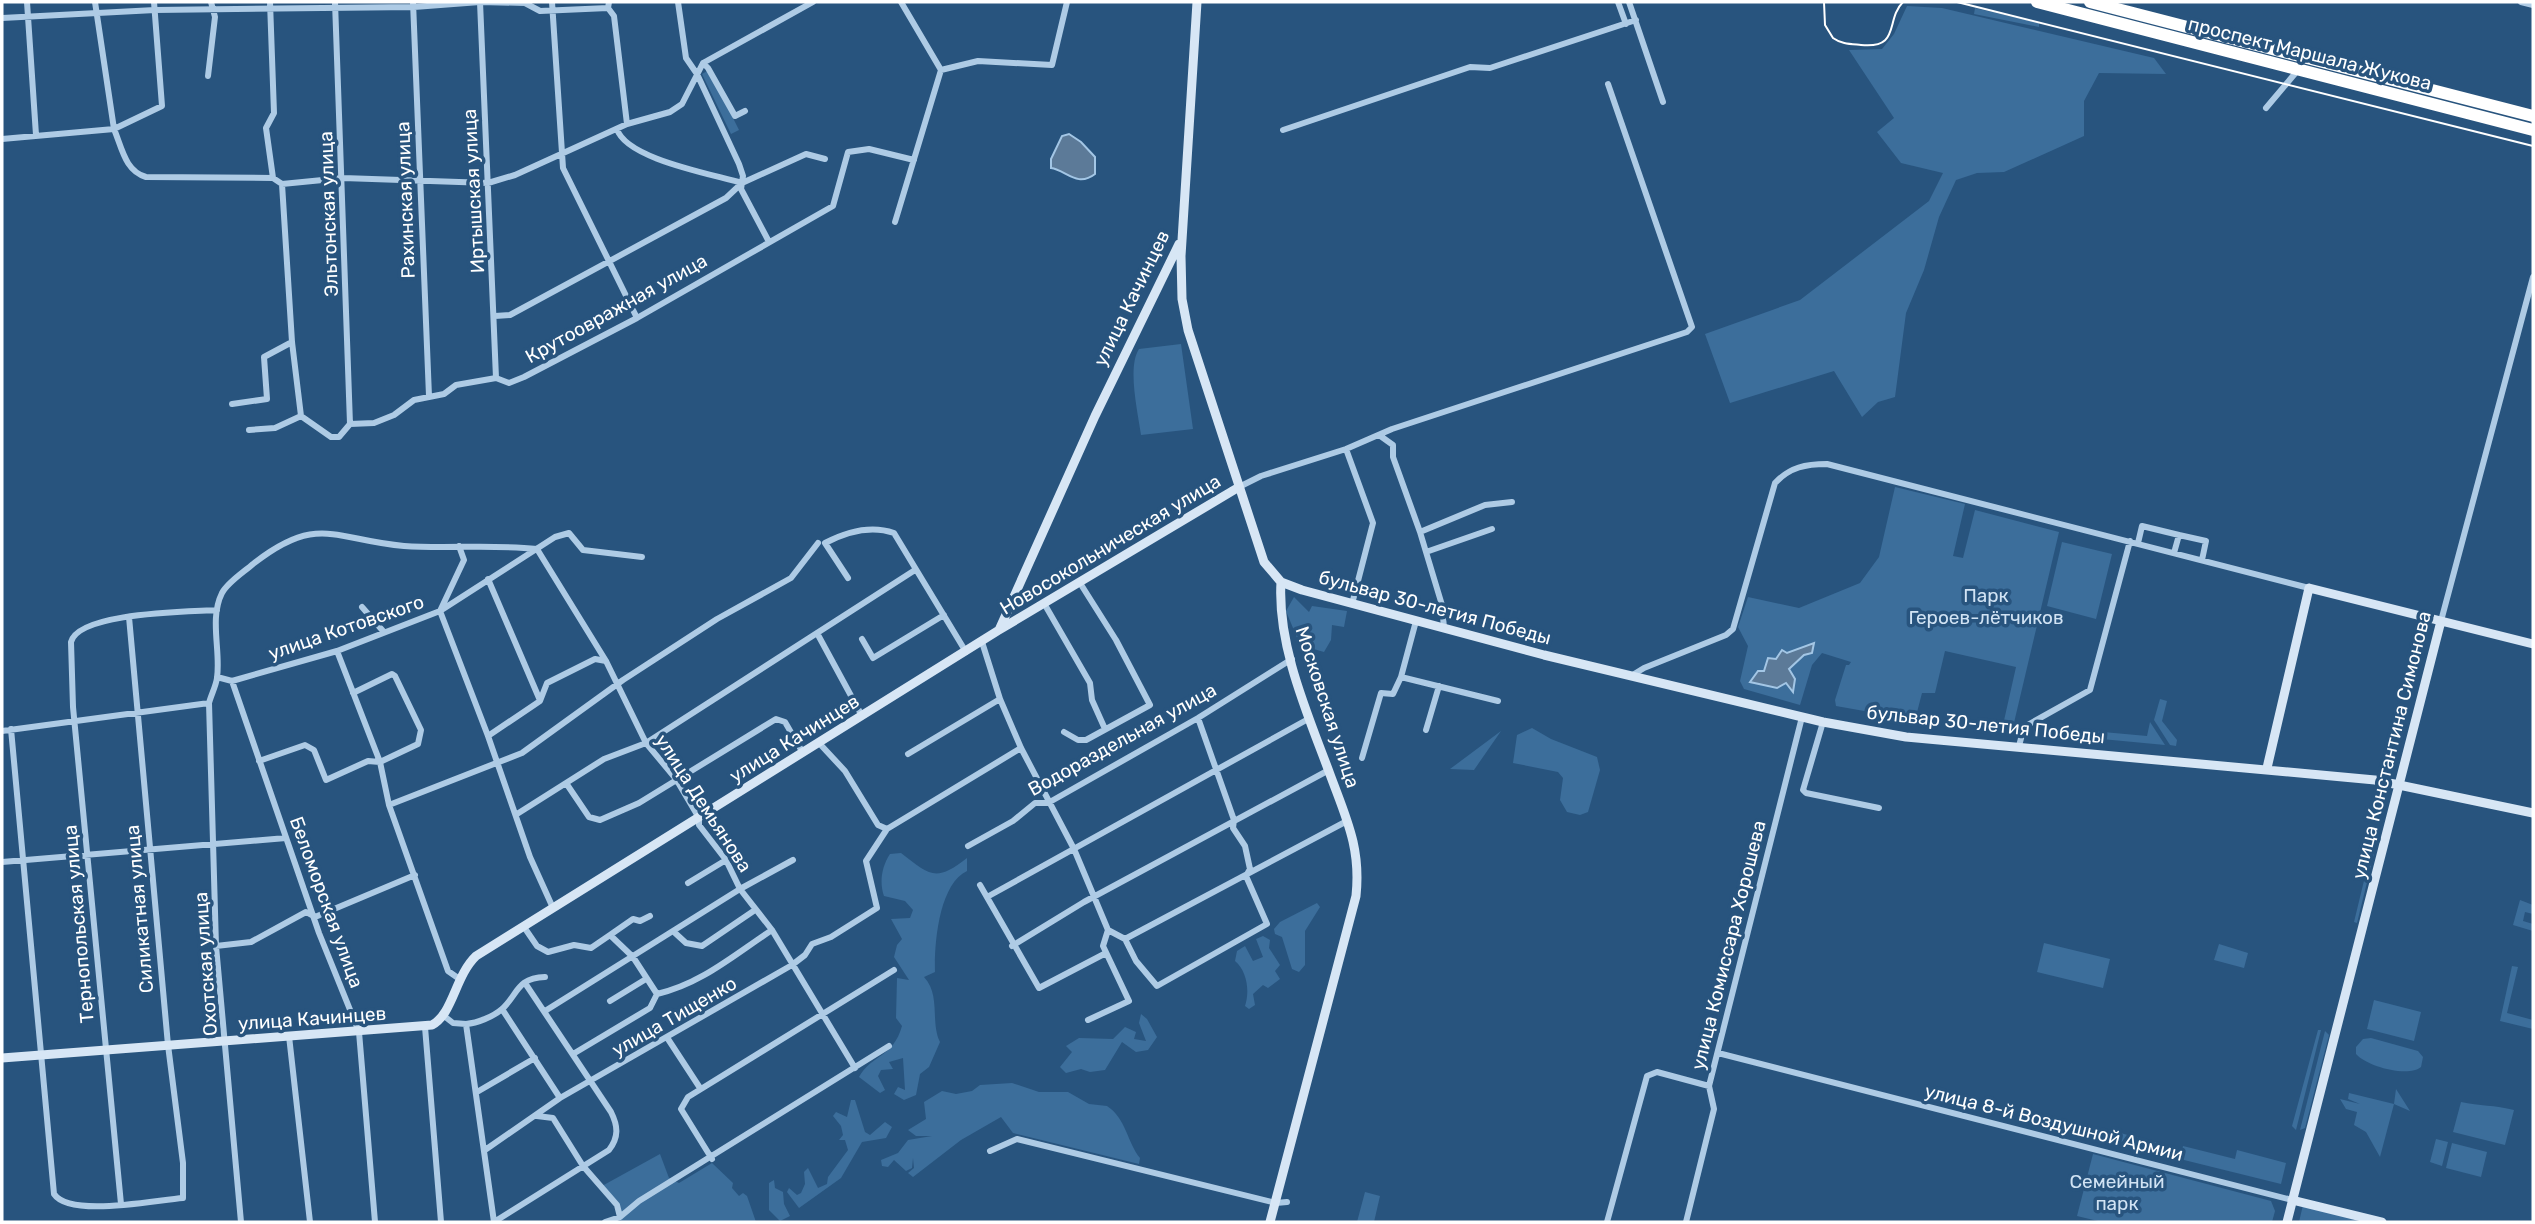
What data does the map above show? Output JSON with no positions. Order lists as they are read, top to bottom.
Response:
{
  "streets": {
    "highway": ["проспект Маршала Жукова"],
    "main road": [
      "улица Качинцев",
      "Новосокольническая улица",
      "бульвар 30-летия Победы",
      "Московская улица",
      "улица Константина Симонова",
      "улица 8-й Воздушной Армии"
    ],
    "street": [
      "Иртышская улица",
      "Рахинская улица",
      "Эльтонская улица",
      "Крутоовражная улица",
      "улица Котовского",
      "Водораздельная улица",
      "улица Демьянова",
      "Беломорская улица",
      "Силикатная улица",
      "Тернопольская улица",
      "улица Комиссара Хорошева",
      "Охотская улица",
      "улица Тищенко"
    ]
  },
  "crossings": [
    ["Иртышская улица", "Крутоовражная улица"],
    ["Рахинская улица", "Крутоовражная улица"],
    ["Эльтонская улица", "Крутоовражная улица"],
    ["улица Качинцев", "Новосокольническая улица"],
    ["улица Качинцев", "Московская улица"],
    ["улица Качинцев", "улица Демьянова"],
    ["улица Качинцев", "Беломорская улица"],
    ["улица Качинцев", "Силикатная улица"],
    ["улица Качинцев", "Тернопольская улица"],
    ["улица Качинцев", "Охотская улица"],
    ["Новосокольническая улица", "Московская улица"],
    ["бульвар 30-летия Победы", "Московская улица"],
    ["бульвар 30-летия Победы", "улица Константина Симонова"],
    ["бульвар 30-летия Победы", "улица Комиссара Хорошева"],
    ["улица Котовского", "улица Демьянова"],
    ["улица Котовского", "Беломорская улица"],
    ["Московская улица", "Водораздельная улица"],
    ["улица Константина Симонова", "улица 8-й Воздушной Армии"],
    ["улица Демьянова", "улица Тищенко"],
    ["Силикатная улица", "Тернопольская улица"],
    ["улица Комиссара Хорошева", "улица 8-й Воздушной Армии"]
  ],
  "parks": ["Парк Героев-лётчиков", "Семейный парк"]
}
